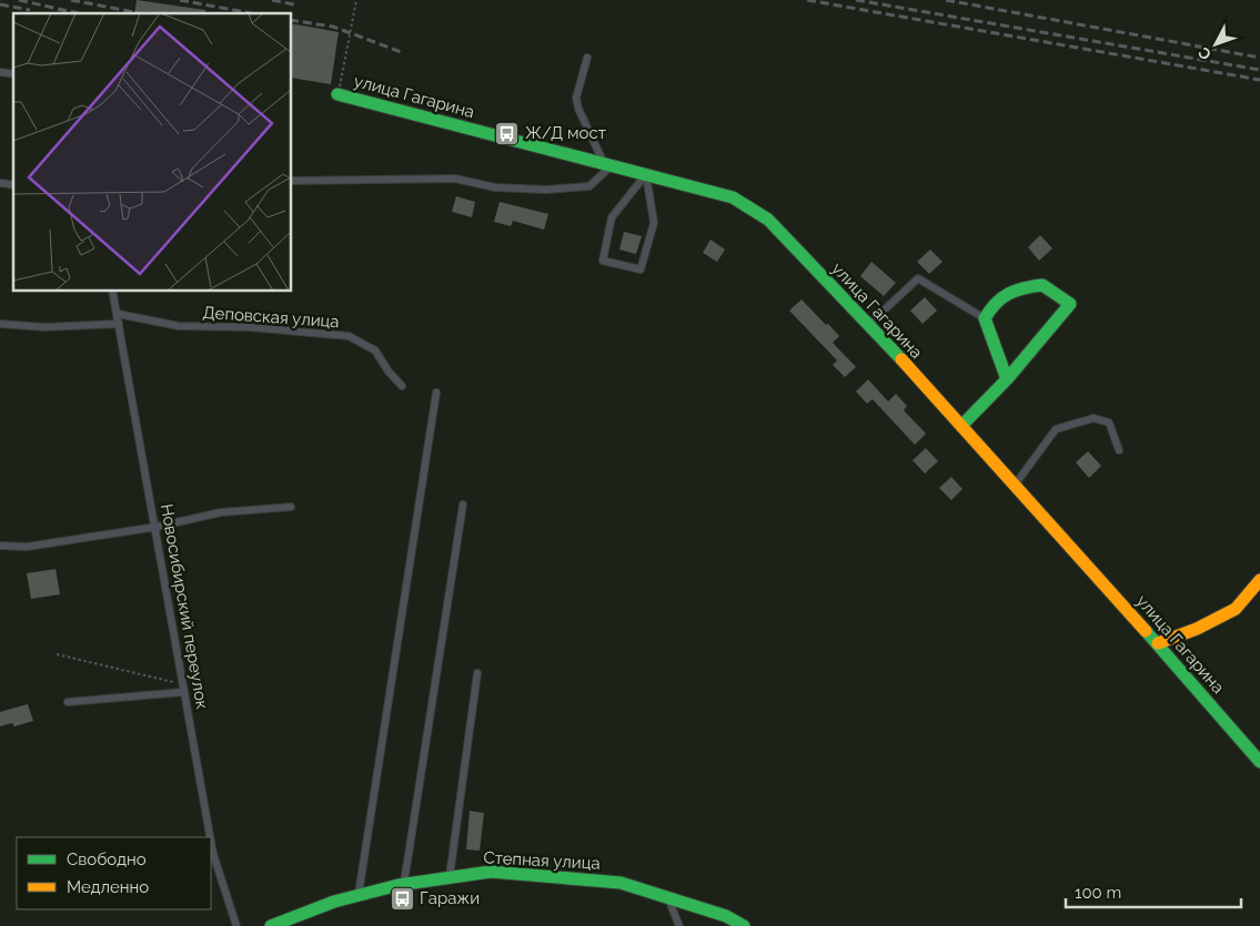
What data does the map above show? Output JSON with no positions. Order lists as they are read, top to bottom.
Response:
{
  "streets": {
    "street": ["улица Гагарина", "Степная улица"],
    "lane": ["Деповская улица", "Новосибирский переулок"]
  },
  "crossings": [
    ["Деповская улица", "Новосибирский переулок"]
  ],
  "places": {
    "bus stop": ["Ж/Д мост", "Гаражи"]
  },
  "legend": ["Свободно", "Медленно"],
  "scale_bar": "100 m",
  "north": "bottom left"
}
